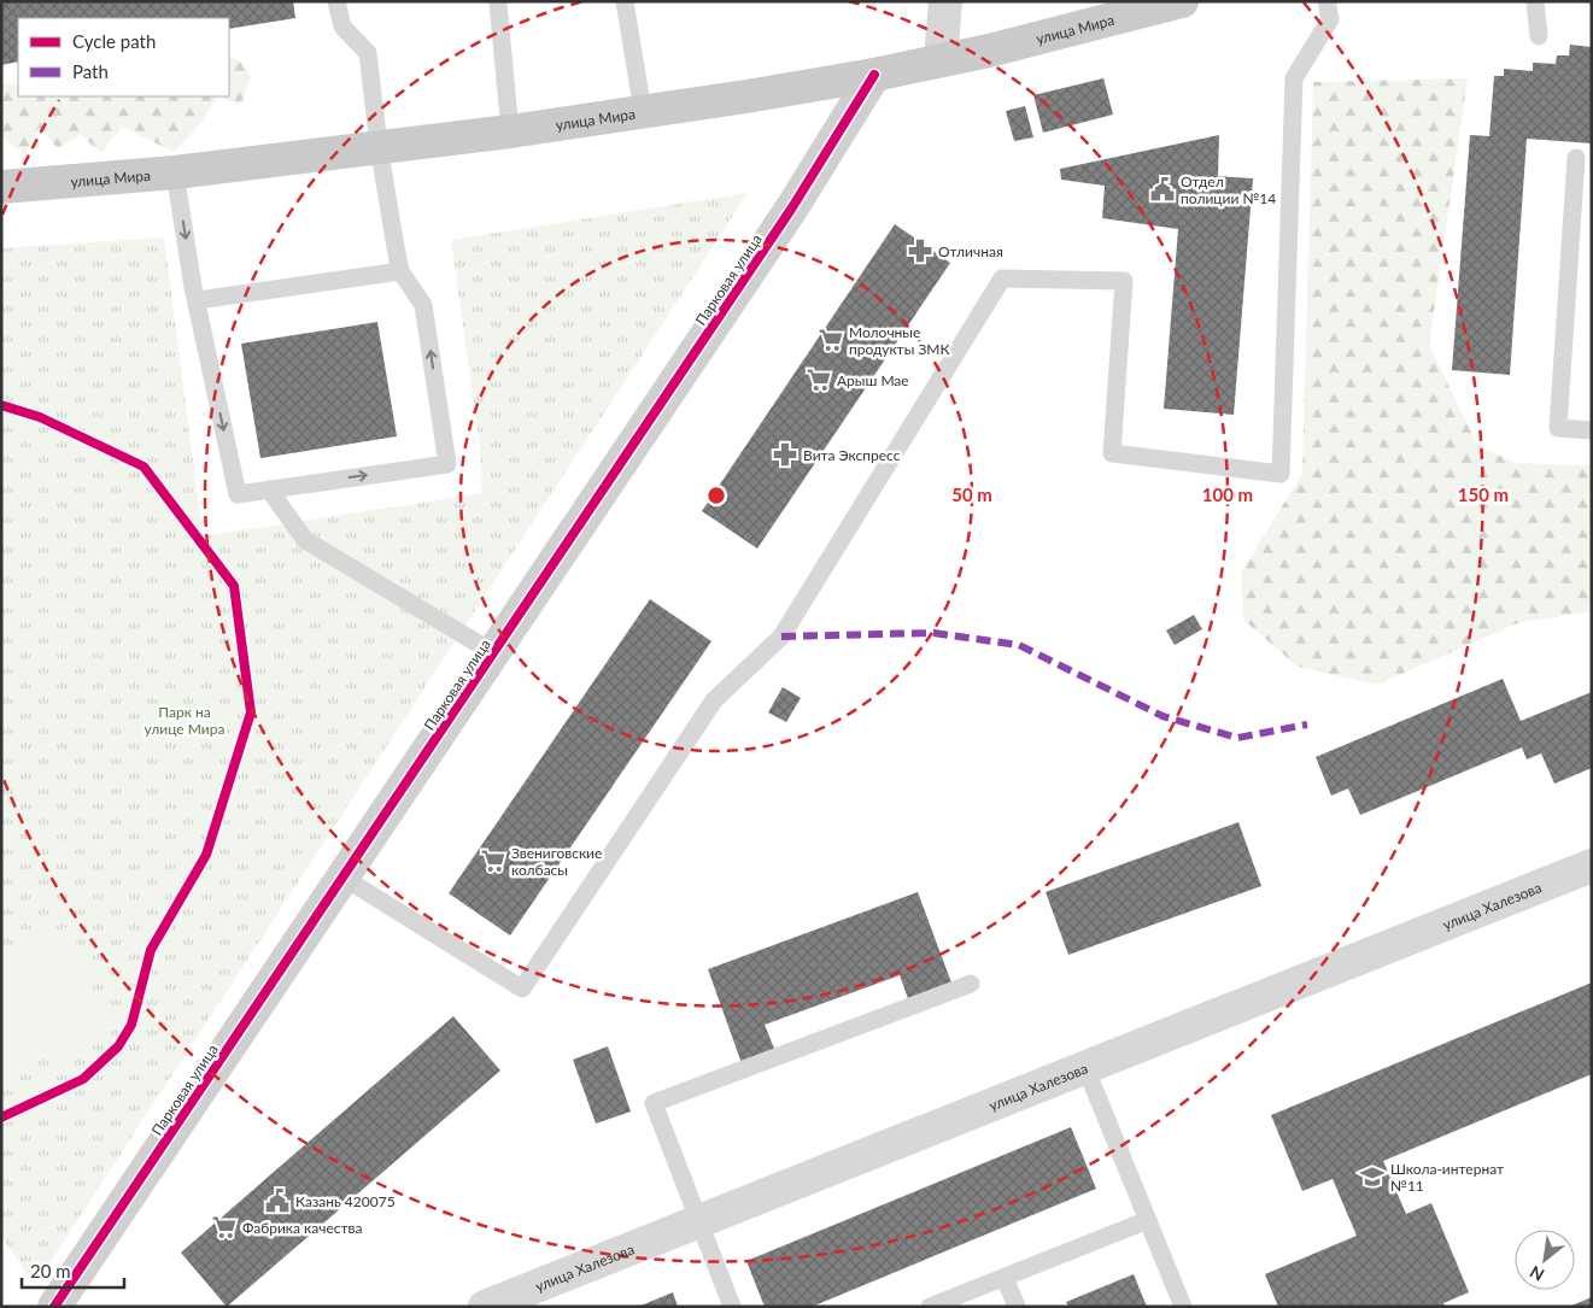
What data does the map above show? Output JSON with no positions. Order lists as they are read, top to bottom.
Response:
{
  "streets": {
    "main road": ["улица Мира"],
    "street": ["Парковая улица", "улица Халезова"]
  },
  "crossings": [
    ["улица Мира", "Парковая улица"]
  ],
  "parks": ["Парк на улице Мира"],
  "places": {
    "public building": ["Отдел полиции №14", "Казань 420075"],
    "pharmacy": ["Отличная", "Вита Экспресс"],
    "supermarket": [
      "Молочные продукты ЗМК",
      "Арыш Мае",
      "Звениговские колбасы",
      "Фабрика качества"
    ],
    "school or university": ["Школа-интернат №11"]
  },
  "legend": ["Cycle path", "Path"],
  "scale_bar": "20 m",
  "north": "bottom left",
  "rings": ["50 m", "100 m", "150 m"]
}
